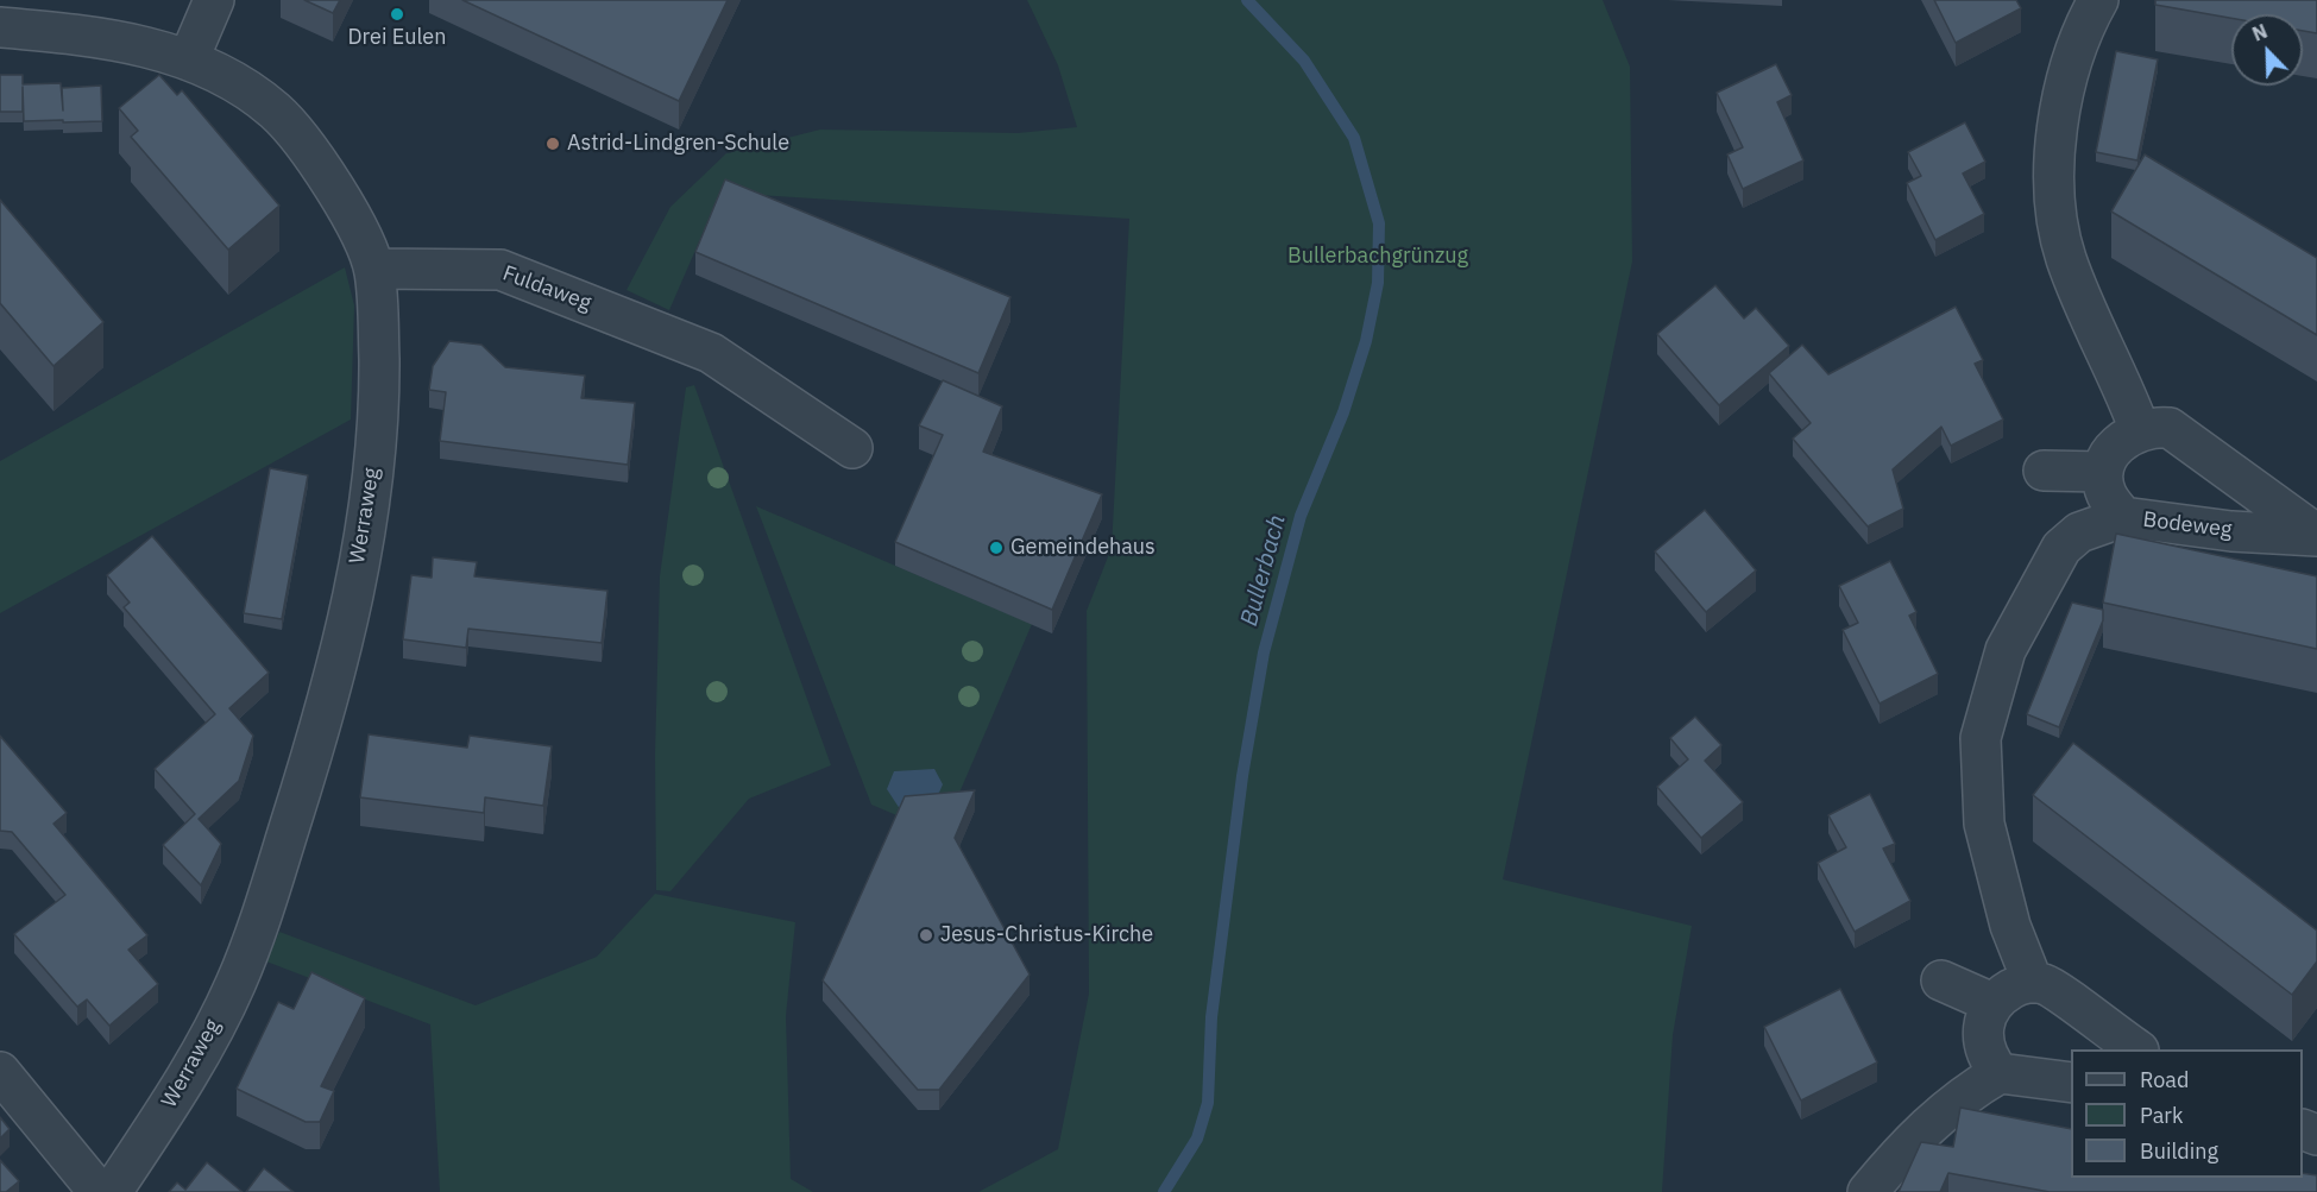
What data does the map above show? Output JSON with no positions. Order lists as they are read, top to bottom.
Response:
{
  "streets": {
    "street": ["Fuldaweg", "Werraweg", "Bodeweg"]
  },
  "crossings": [
    ["Fuldaweg", "Werraweg"]
  ],
  "water": ["Bullerbach"],
  "parks": ["Bullerbachgrünzug"],
  "places": [
    "Drei Eulen",
    "Astrid-Lindgren-Schule",
    "Gemeindehaus",
    "Jesus-Christus-Kirche"
  ],
  "legend": ["Road", "Park", "Building"],
  "north": "top left"
}
